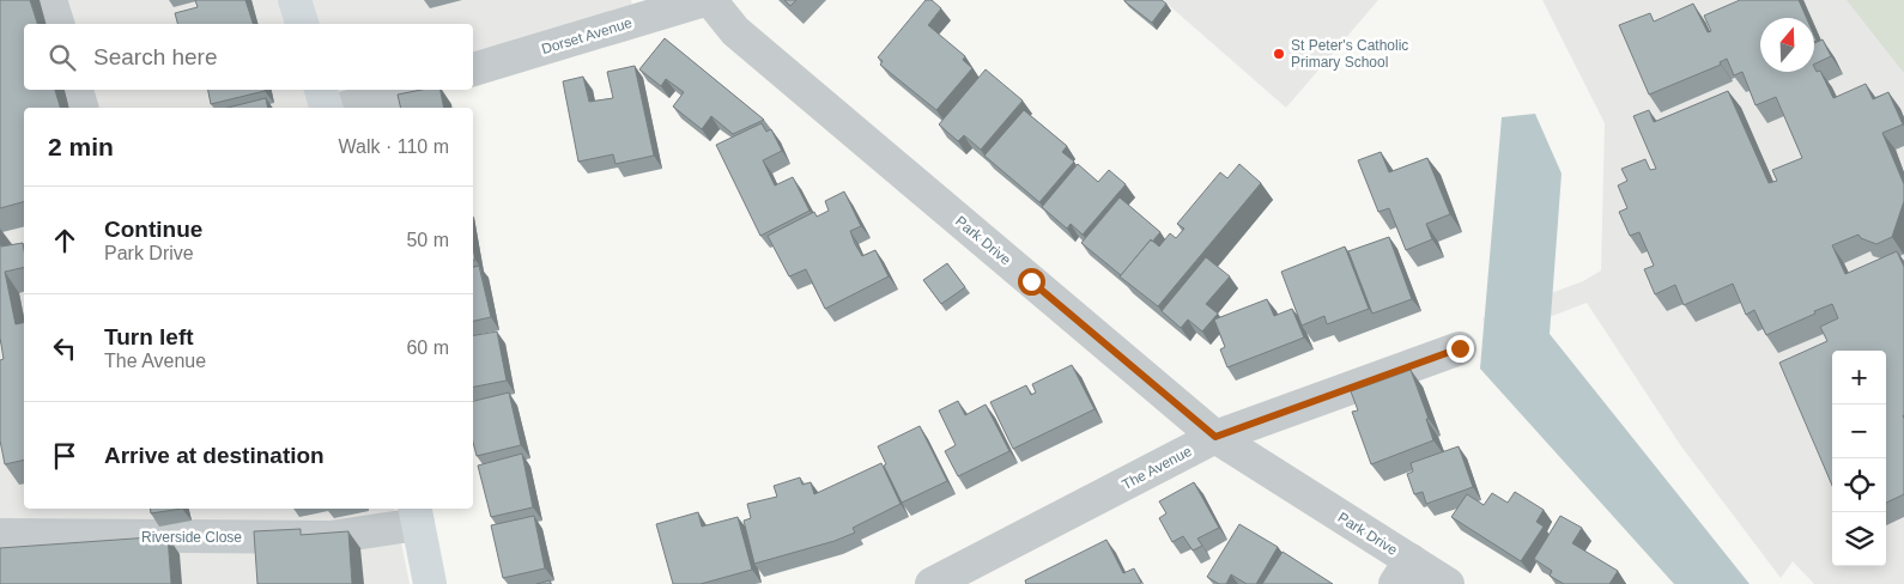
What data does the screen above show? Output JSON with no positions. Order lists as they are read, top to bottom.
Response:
{
  "streets": {
    "street": [
      "Dorset Avenue",
      "Park Drive",
      "The Avenue",
      "Riverside Close"
    ]
  },
  "crossings": [
    ["Park Drive", "The Avenue"]
  ],
  "places": ["St Peter's Catholic Primary School"],
  "north": "top",
  "page": {
    "search": "Search here",
    "heading": ["2 min", "Walk · 110 m"],
    "list": [
      ["Continue", "Park Drive", "50 m"],
      ["Turn left", "The Avenue", "60 m"],
      "Arrive at destination"
    ],
    "map_buttons": ["+", "−"]
  }
}
